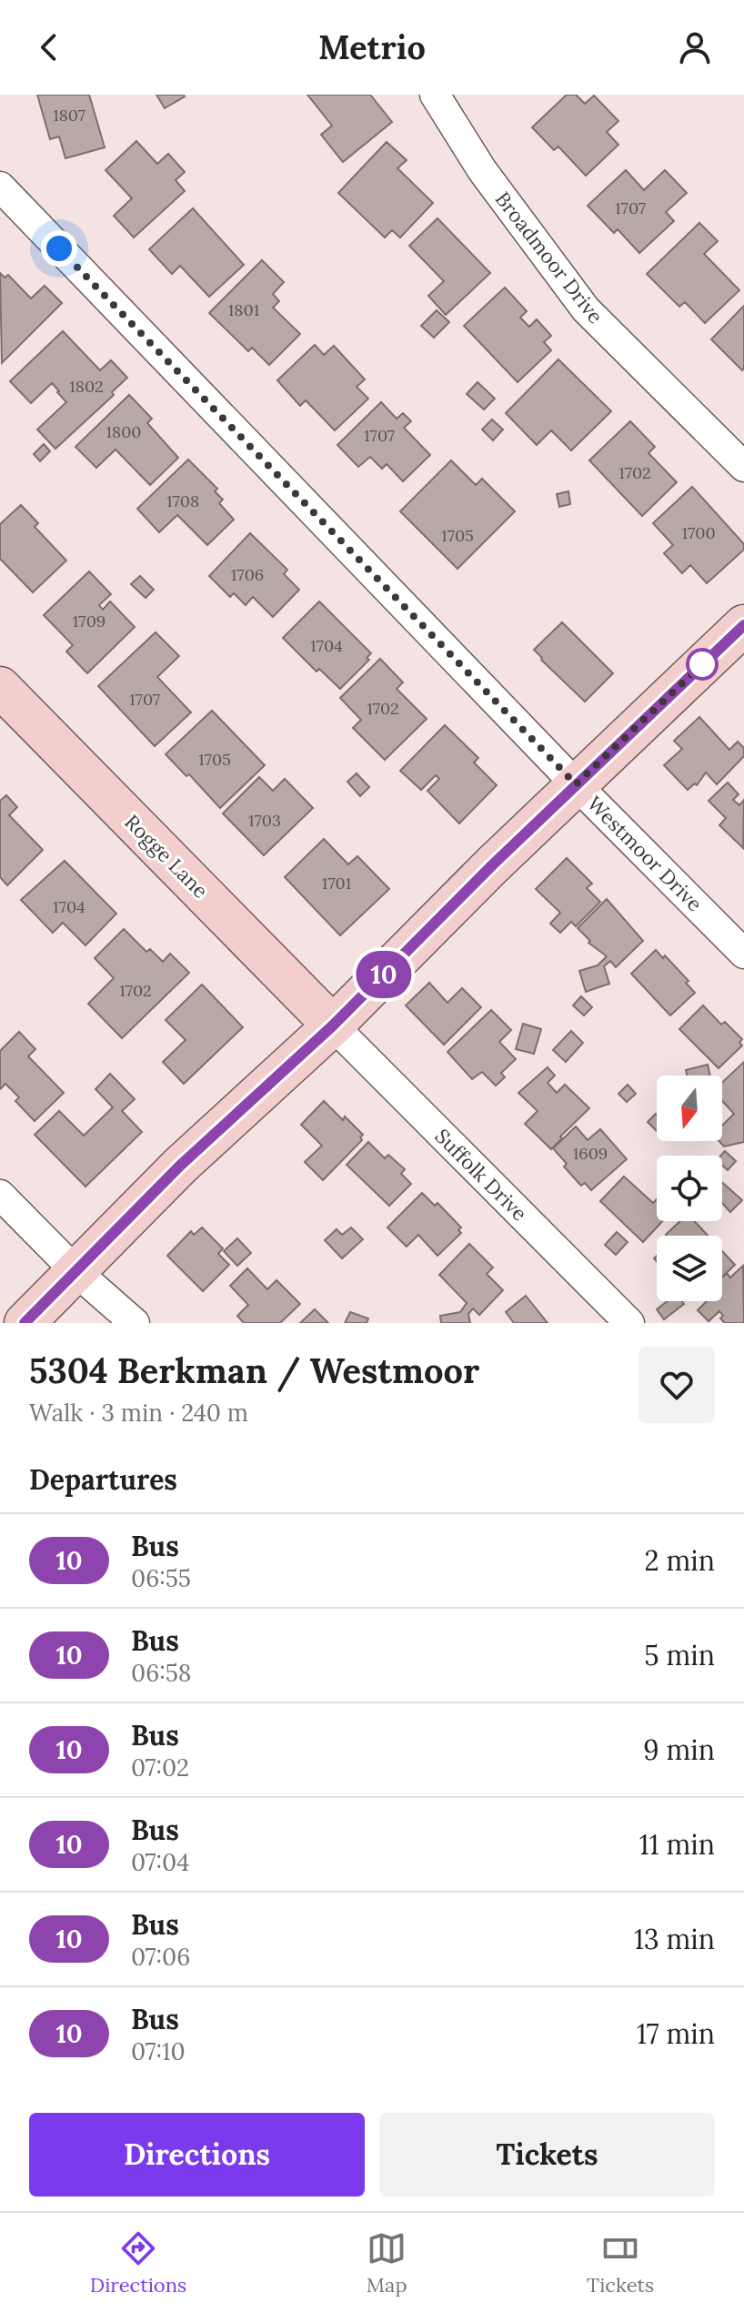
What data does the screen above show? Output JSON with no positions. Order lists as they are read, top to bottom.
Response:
{
  "streets": {
    "street": [
      "Broadmoor Drive",
      "Westmoor Drive",
      "Rogge Lane",
      "Suffolk Drive"
    ]
  },
  "crossings": [
    ["Rogge Lane", "Suffolk Drive"]
  ],
  "lines": ["bus line 10"],
  "house_numbers": [
    "1807",
    "1707",
    "1801",
    "1802",
    "1800",
    "1707",
    "1702",
    "1708",
    "1700",
    "1705",
    "1706",
    "1709",
    "1704",
    "1707",
    "1702",
    "1705",
    "1703",
    "1701",
    "1704",
    "1702",
    "1609"
  ],
  "north": "bottom",
  "page": {
    "header": "Metrio",
    "on_map": "10",
    "heading": [
      ["5304 Berkman / Westmoor", "Walk · 3 min · 240 m"],
      "Departures"
    ],
    "list": [
      {
        "mark": "10",
        "name": "Bus",
        "note": "06:55",
        "value": "2 min"
      },
      {
        "mark": "10",
        "name": "Bus",
        "note": "06:58",
        "value": "5 min"
      },
      {
        "mark": "10",
        "name": "Bus",
        "note": "07:02",
        "value": "9 min"
      },
      {
        "mark": "10",
        "name": "Bus",
        "note": "07:04",
        "value": "11 min"
      },
      {
        "mark": "10",
        "name": "Bus",
        "note": "07:06",
        "value": "13 min"
      },
      {
        "mark": "10",
        "name": "Bus",
        "note": "07:10",
        "value": "17 min"
      }
    ],
    "buttons": ["Directions", "Tickets"],
    "tabs": ["Directions", "Map", "Tickets"]
  }
}
